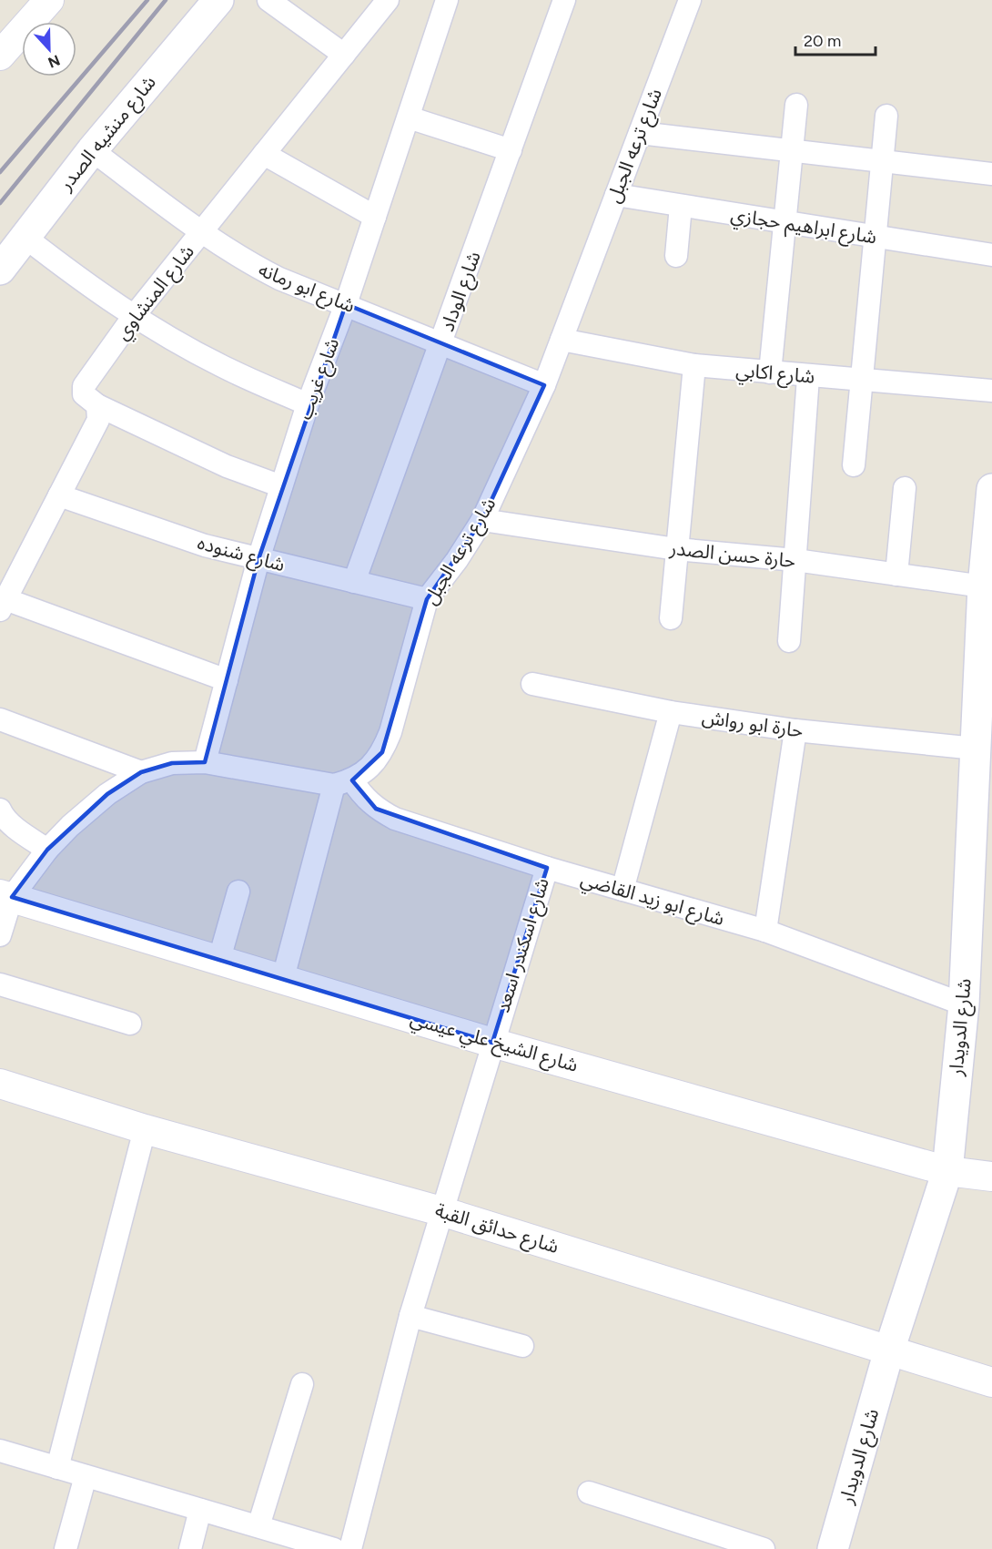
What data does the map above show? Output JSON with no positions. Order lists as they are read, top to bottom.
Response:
{
  "streets": {
    "main road": ["شارع منشيه الصدر", "شارع الدويدار"],
    "street": [
      "شارع ترعه الجبل",
      "شارع ابراهيم حجازي",
      "شارع ابو رمانه",
      "شارع الوداد",
      "شارع المنشاوي",
      "شارع اكابي",
      "شارع غريب",
      "شارع شنوده",
      "حارة حسن الصدر",
      "حارة ابو رواش",
      "شارع ابو زيد القاضي",
      "شارع اسكندر اسعد",
      "شارع الشيخ علي عيسي",
      "شارع حدائق القبة"
    ]
  },
  "crossings": [
    ["شارع منشيه الصدر", "شارع ابو رمانه"],
    ["شارع ترعه الجبل", "شارع ابراهيم حجازي"],
    ["شارع ترعه الجبل", "شارع ابو رمانه"],
    ["شارع ترعه الجبل", "شارع اكابي"],
    ["شارع ترعه الجبل", "شارع شنوده"],
    ["شارع ترعه الجبل", "حارة حسن الصدر"],
    ["شارع ترعه الجبل", "شارع ابو زيد القاضي"],
    ["شارع ابو رمانه", "شارع الوداد"],
    ["شارع ابو رمانه", "شارع المنشاوي"],
    ["شارع ابو رمانه", "شارع غريب"],
    ["شارع الوداد", "شارع شنوده"],
    ["شارع غريب", "شارع شنوده"],
    ["حارة حسن الصدر", "شارع الدويدار"],
    ["حارة ابو رواش", "شارع الدويدار"],
    ["شارع ابو زيد القاضي", "شارع اسكندر اسعد"],
    ["شارع ابو زيد القاضي", "شارع الدويدار"],
    ["شارع اسكندر اسعد", "شارع الشيخ علي عيسي"],
    ["شارع اسكندر اسعد", "شارع حدائق القبة"],
    ["شارع الدويدار", "شارع الشيخ علي عيسي"],
    ["شارع الدويدار", "شارع حدائق القبة"]
  ],
  "scale_bar": "20 m",
  "north": "bottom"
}
